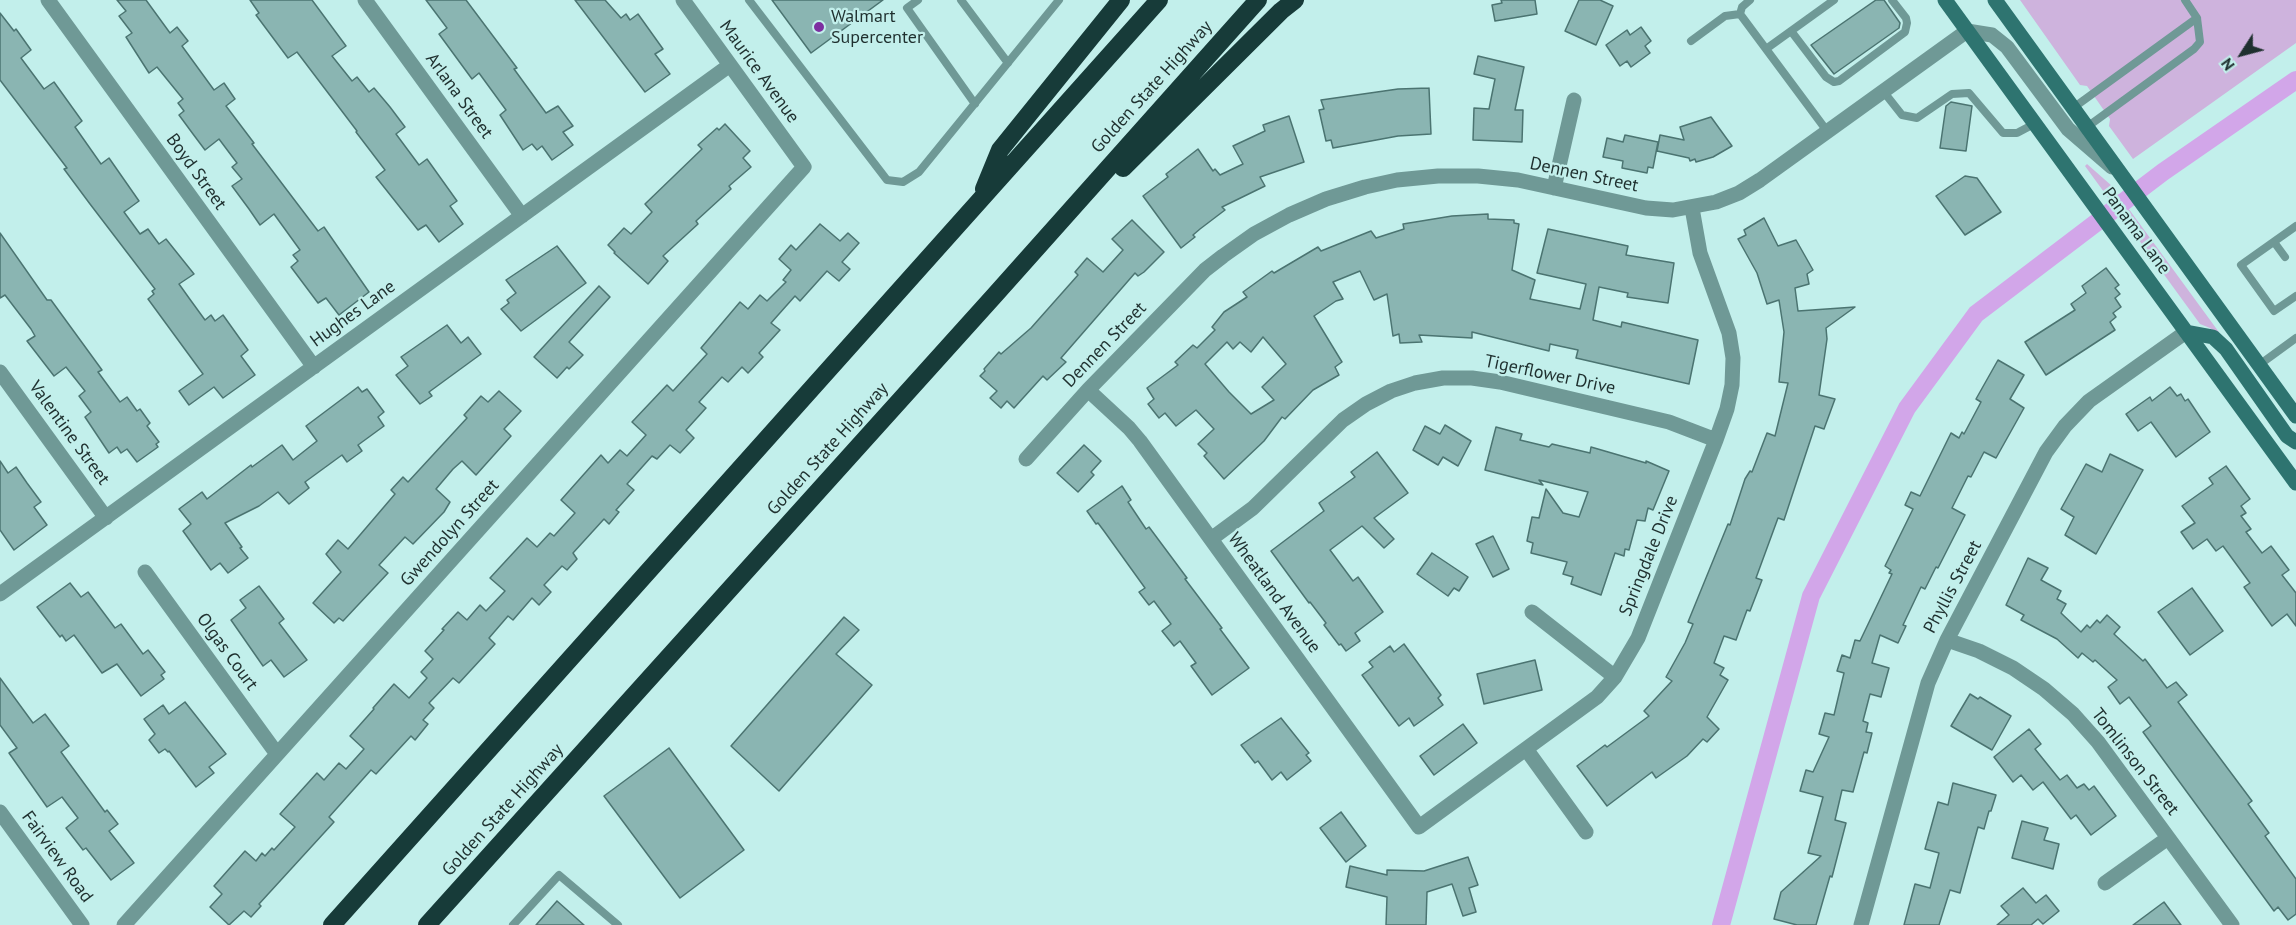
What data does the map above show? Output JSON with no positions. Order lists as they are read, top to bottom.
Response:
{
  "streets": {
    "highway": ["Golden State Highway"],
    "main road": ["Panama Lane"],
    "street": [
      "Maurice Avenue",
      "Arlana Street",
      "Boyd Street",
      "Dennen Street",
      "Hughes Lane",
      "Tigerflower Drive",
      "Valentine Street",
      "Gwendolyn Street",
      "Springdale Drive",
      "Phyllis Street",
      "Wheatland Avenue",
      "Olgas Court",
      "Tomlinson Street",
      "Fairview Road"
    ]
  },
  "crossings": [
    ["Maurice Avenue", "Hughes Lane"],
    ["Maurice Avenue", "Gwendolyn Street"],
    ["Arlana Street", "Hughes Lane"],
    ["Boyd Street", "Hughes Lane"],
    ["Dennen Street", "Panama Lane"],
    ["Dennen Street", "Springdale Drive"],
    ["Dennen Street", "Wheatland Avenue"],
    ["Panama Lane", "Phyllis Street"],
    ["Hughes Lane", "Valentine Street"],
    ["Tigerflower Drive", "Springdale Drive"],
    ["Tigerflower Drive", "Wheatland Avenue"],
    ["Gwendolyn Street", "Olgas Court"],
    ["Springdale Drive", "Wheatland Avenue"],
    ["Phyllis Street", "Tomlinson Street"]
  ],
  "places": ["Walmart Supercenter"],
  "north": "bottom left"
}
